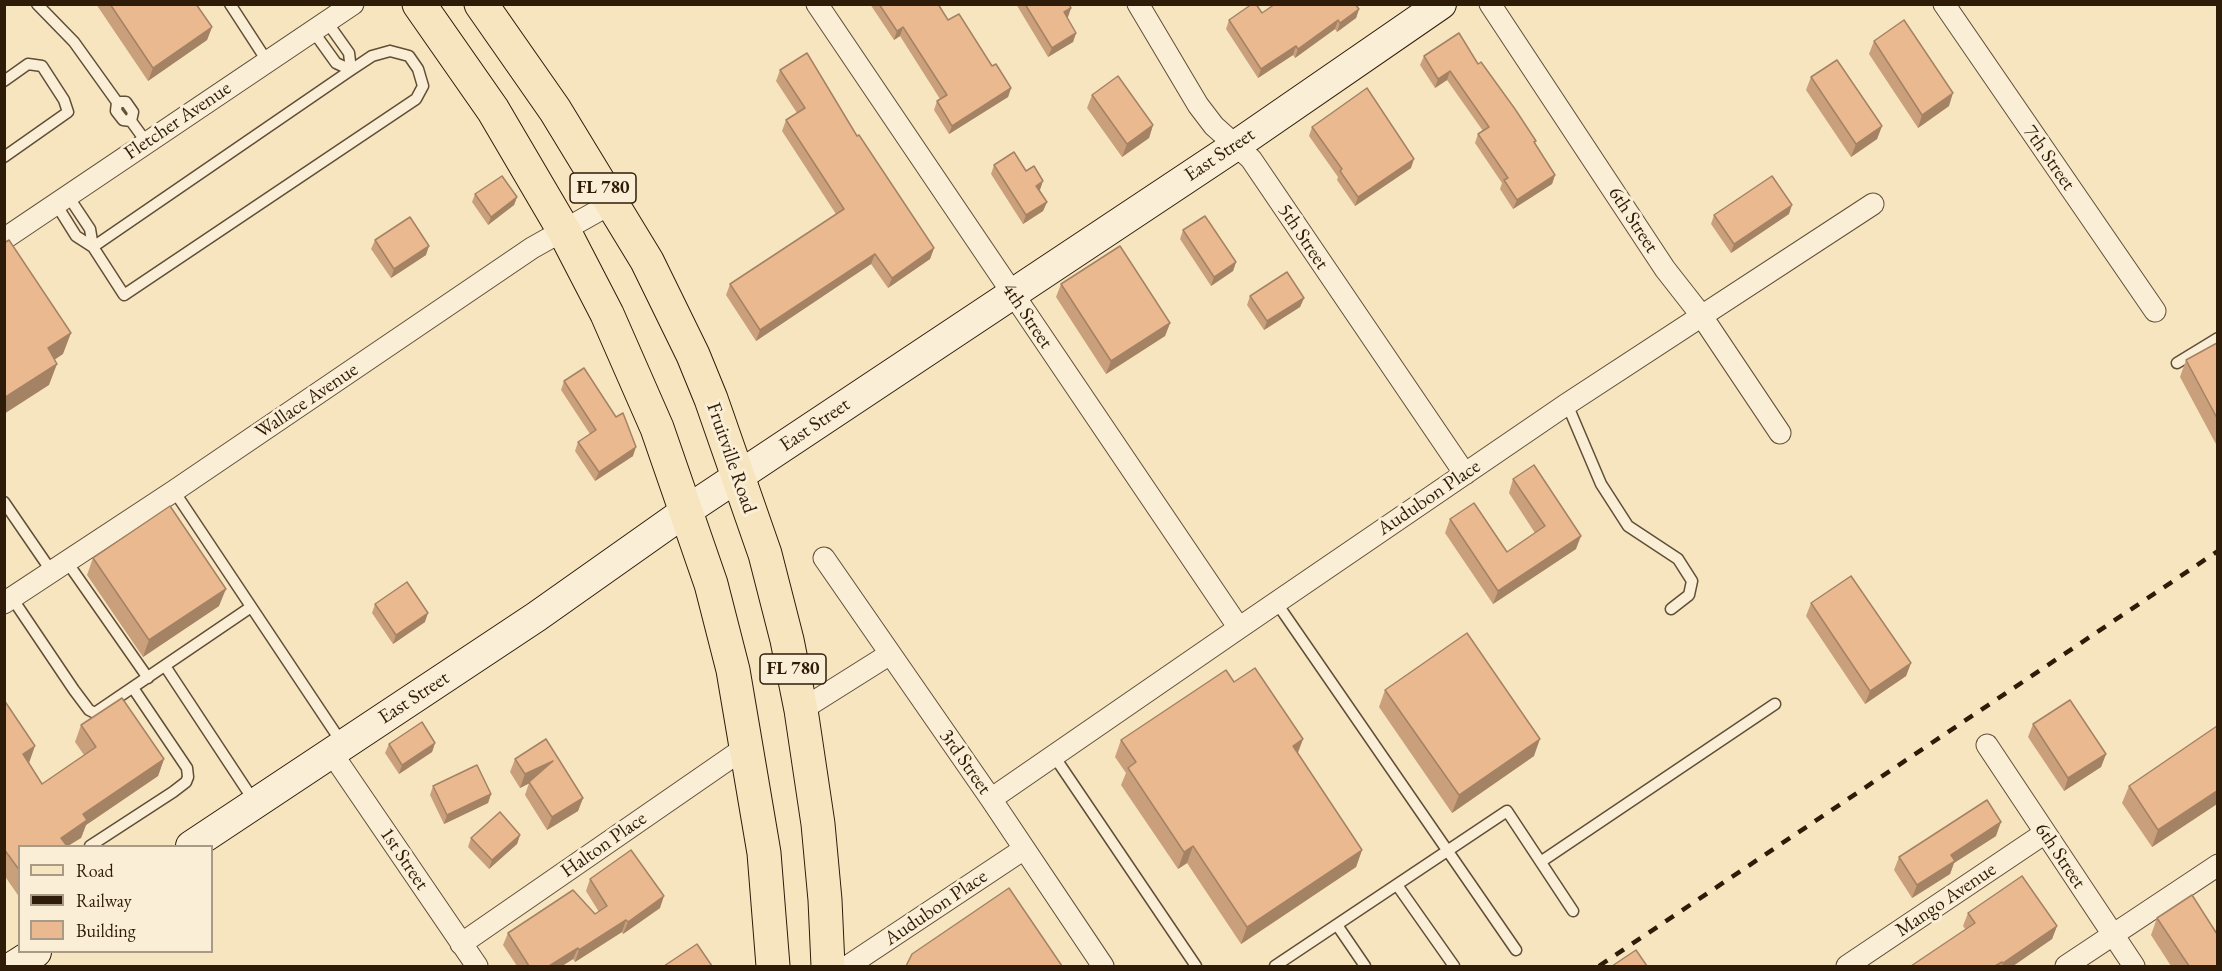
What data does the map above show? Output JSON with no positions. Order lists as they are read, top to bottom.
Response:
{
  "streets": {
    "main road": ["FL 780", "Fruitville Road"],
    "street": [
      "Fletcher Avenue",
      "East Street",
      "7th Street",
      "6th Street",
      "5th Street",
      "4th Street",
      "Wallace Avenue",
      "Audubon Place",
      "3rd Street",
      "Halton Place",
      "1st Street",
      "Mango Avenue"
    ]
  },
  "crossings": [
    ["East Street", "FL 780"],
    ["East Street", "5th Street"],
    ["East Street", "4th Street"],
    ["East Street", "Fruitville Road"],
    ["East Street", "1st Street"],
    ["FL 780", "Wallace Avenue"],
    ["FL 780", "Halton Place"],
    ["6th Street", "Audubon Place"],
    ["6th Street", "Mango Avenue"],
    ["5th Street", "Audubon Place"],
    ["4th Street", "Audubon Place"],
    ["Wallace Avenue", "Fruitville Road"],
    ["Audubon Place", "3rd Street"],
    ["Halton Place", "1st Street"]
  ],
  "legend": ["Road", "Railway", "Building"]
}
